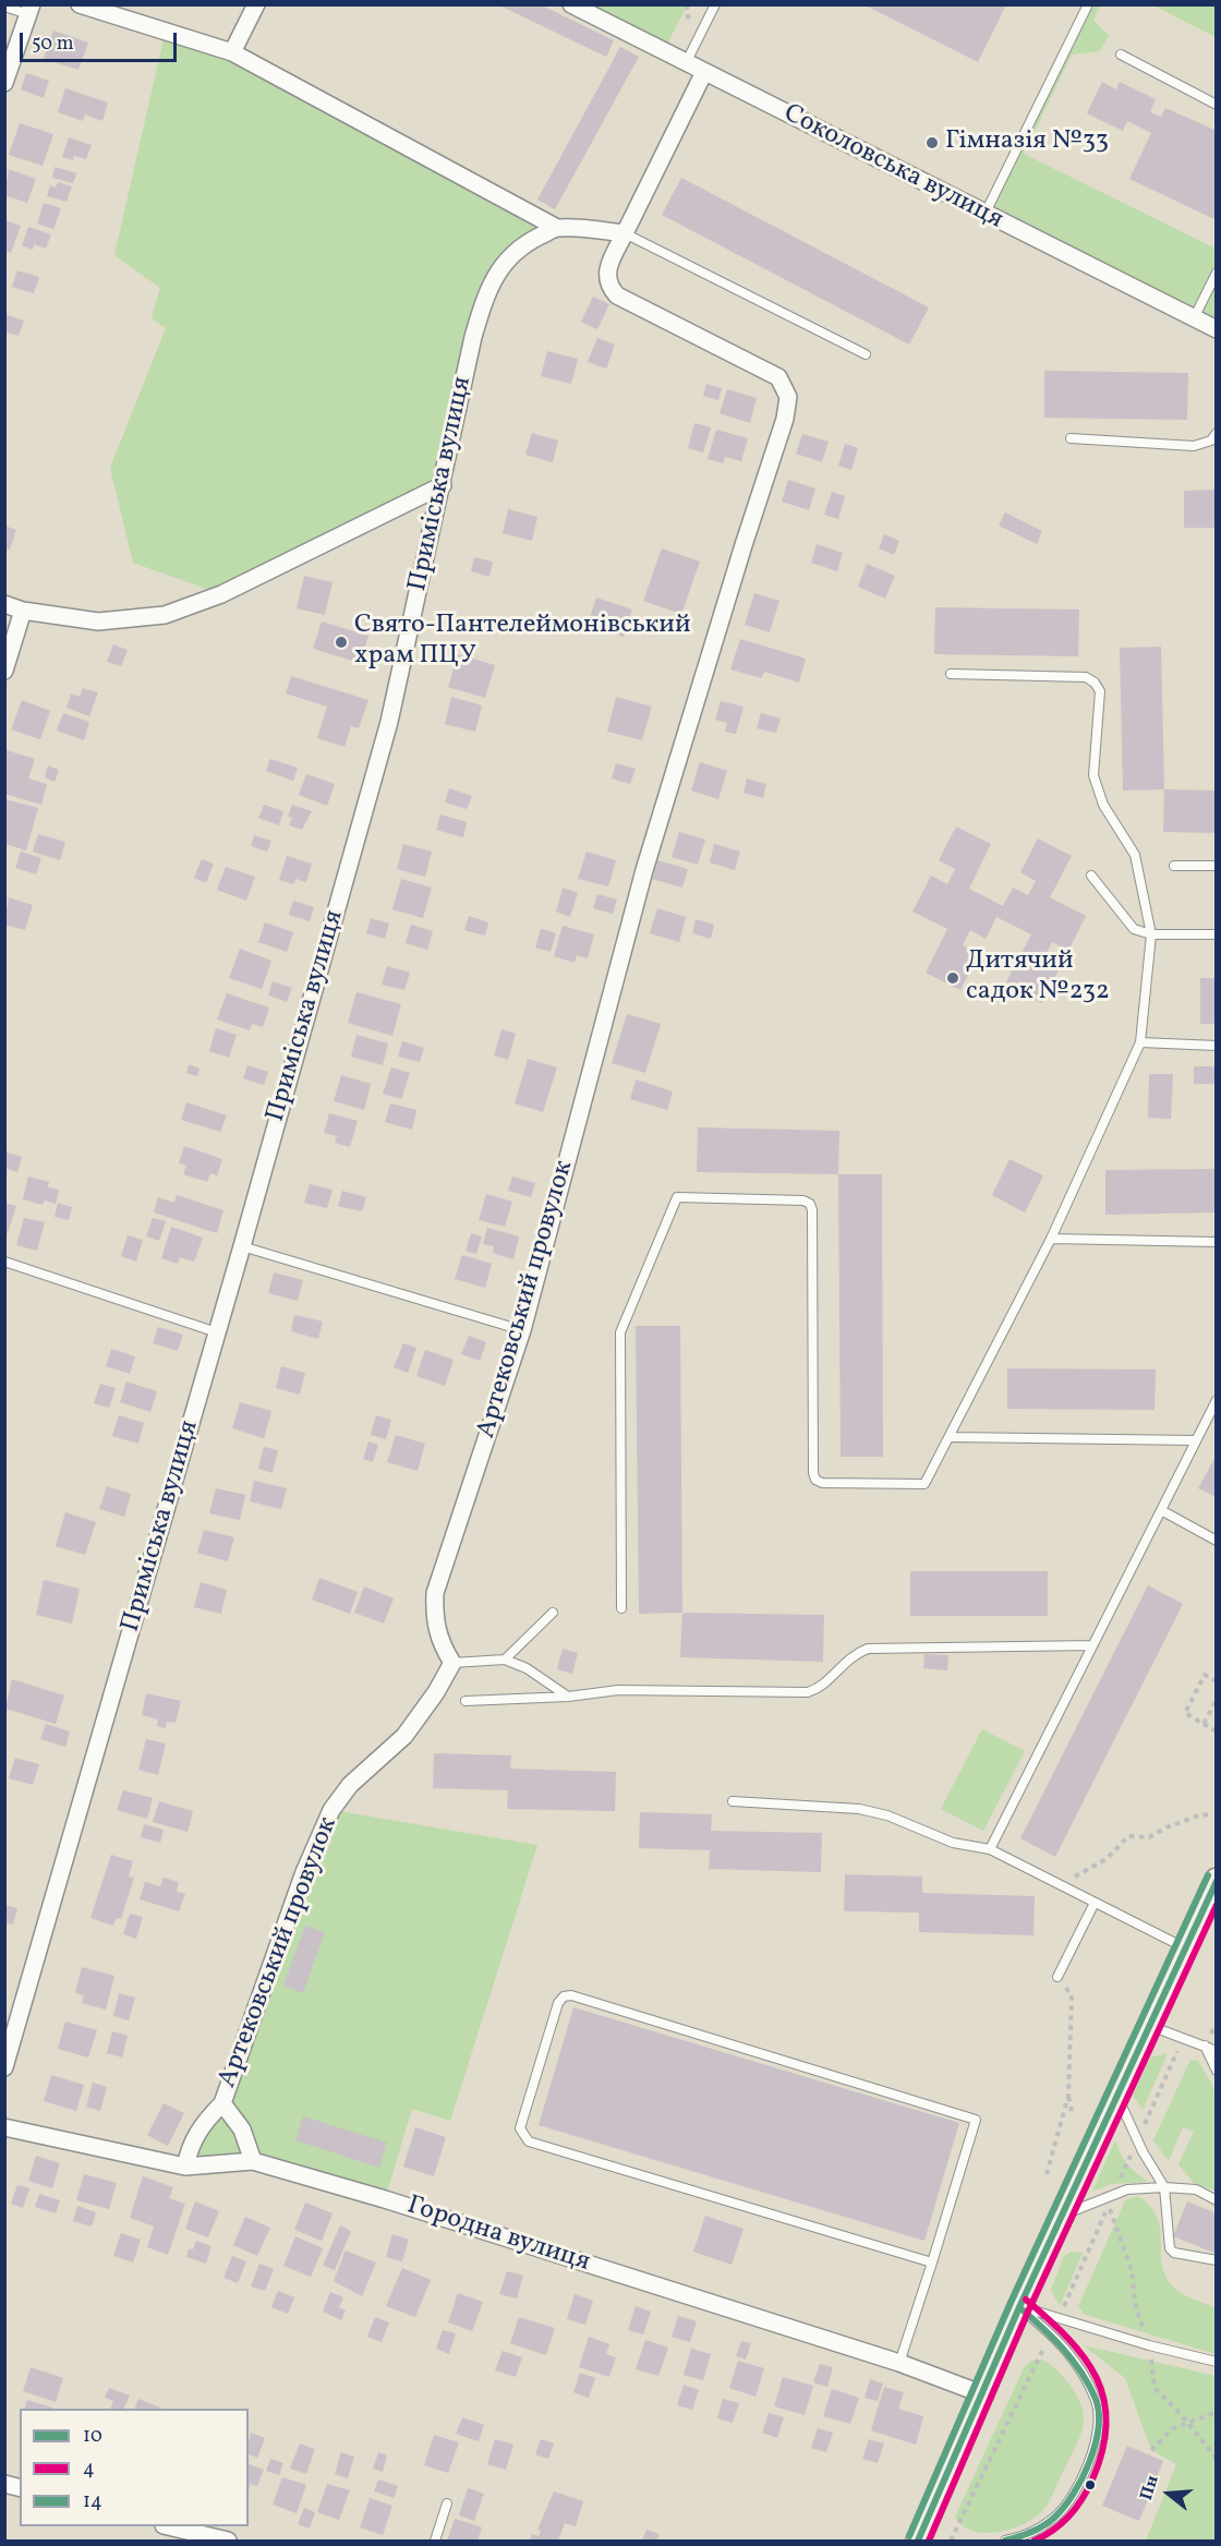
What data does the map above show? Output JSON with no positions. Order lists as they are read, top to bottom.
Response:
{
  "streets": {
    "street": [
      "Соколовська вулиця",
      "Приміська вулиця",
      "Артековський провулок",
      "Городна вулиця"
    ]
  },
  "crossings": [
    ["Артековський провулок", "Городна вулиця"]
  ],
  "places": ["Гімназія №33", "Свято-Пантелеймонівський храм ПЦУ", "Дитячий садок №232"],
  "lines": ["transit line 14", "transit line 10", "transit line 4"],
  "legend": ["10", "4", "14"],
  "scale_bar": "50 m",
  "north": "left"
}
